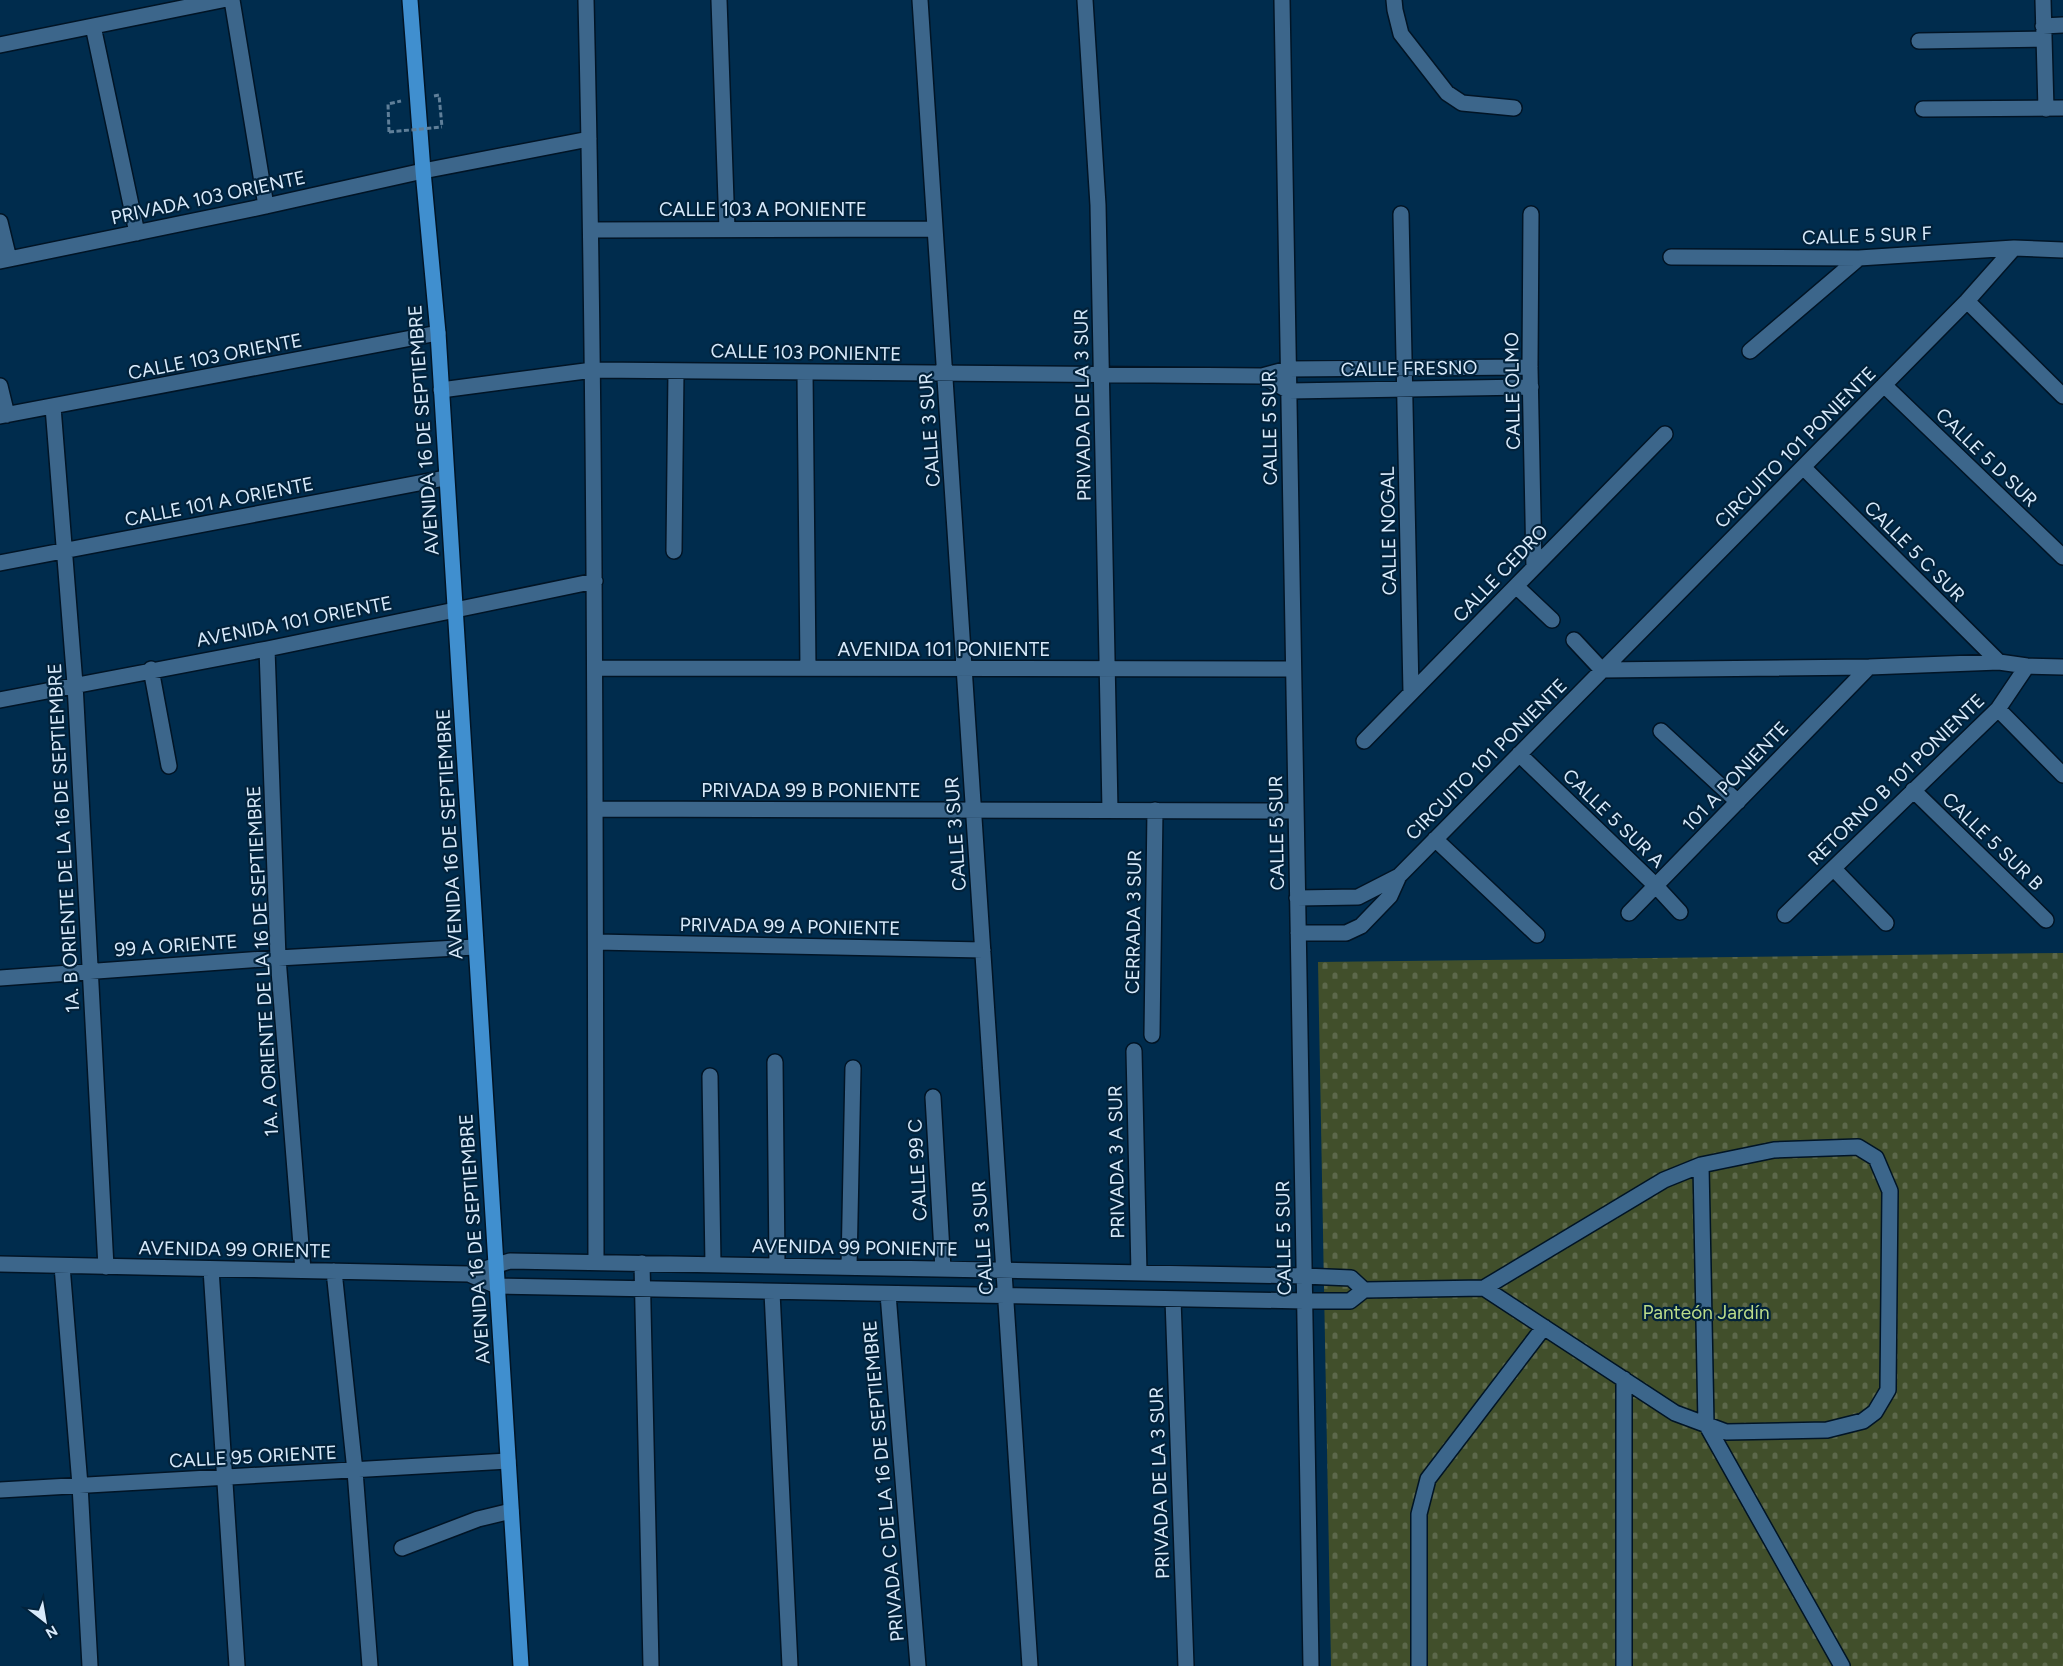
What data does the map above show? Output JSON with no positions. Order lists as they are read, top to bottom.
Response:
{
  "streets": {
    "main road": ["AVENIDA 16 DE SEPTIEMBRE"],
    "street": [
      "PRIVADA 103 ORIENTE",
      "CALLE 103 A PONIENTE",
      "CALLE 5 SUR F",
      "CALLE 103 PONIENTE",
      "CALLE 103 ORIENTE",
      "CALLE FRESNO",
      "CALLE OLMO",
      "PRIVADA DE LA 3 SUR",
      "CALLE 5 SUR",
      "CALLE 3 SUR",
      "CIRCUITO 101 PONIENTE",
      "CALLE 5 D SUR",
      "CALLE 101 A ORIENTE",
      "CALLE NOGAL",
      "CALLE 5 C SUR",
      "CALLE CEDRO",
      "AVENIDA 101 ORIENTE",
      "AVENIDA 101 PONIENTE",
      "101 A PONIENTE",
      "RETORNO B 101 PONIENTE",
      "PRIVADA 99 B PONIENTE",
      "CALLE 5 SUR A",
      "1A. B ORIENTE DE LA 16 DE SEPTIEMBRE",
      "CALLE 5 SUR B",
      "CERRADA 3 SUR",
      "PRIVADA 99 A PONIENTE",
      "99 A ORIENTE",
      "1A. A ORIENTE DE LA 16 DE SEPTIEMBRE",
      "PRIVADA 3 A SUR",
      "CALLE 99 C",
      "AVENIDA 99 PONIENTE",
      "AVENIDA 99 ORIENTE",
      "CALLE 95 ORIENTE",
      "PRIVADA C DE LA 16 DE SEPTIEMBRE"
    ]
  },
  "crossings": [
    ["PRIVADA 103 ORIENTE", "AVENIDA 16 DE SEPTIEMBRE"],
    ["CALLE 103 A PONIENTE", "CALLE 3 SUR"],
    ["CALLE 5 SUR F", "CIRCUITO 101 PONIENTE"],
    ["CALLE 103 PONIENTE", "CALLE FRESNO"],
    ["CALLE 103 PONIENTE", "PRIVADA DE LA 3 SUR"],
    ["CALLE 103 PONIENTE", "CALLE 5 SUR"],
    ["CALLE 103 PONIENTE", "AVENIDA 16 DE SEPTIEMBRE"],
    ["CALLE 103 PONIENTE", "CALLE 3 SUR"],
    ["CALLE 103 ORIENTE", "AVENIDA 16 DE SEPTIEMBRE"],
    ["CALLE 103 ORIENTE", "1A. B ORIENTE DE LA 16 DE SEPTIEMBRE"],
    ["CALLE FRESNO", "CALLE OLMO"],
    ["CALLE FRESNO", "CALLE 5 SUR"],
    ["CALLE FRESNO", "CALLE NOGAL"],
    ["CALLE OLMO", "CALLE CEDRO"],
    ["PRIVADA DE LA 3 SUR", "AVENIDA 101 PONIENTE"],
    ["PRIVADA DE LA 3 SUR", "PRIVADA 99 B PONIENTE"],
    ["CALLE 5 SUR", "CIRCUITO 101 PONIENTE"],
    ["CALLE 5 SUR", "AVENIDA 101 PONIENTE"],
    ["CALLE 5 SUR", "PRIVADA 99 B PONIENTE"],
    ["CALLE 5 SUR", "AVENIDA 99 PONIENTE"],
    ["AVENIDA 16 DE SEPTIEMBRE", "CALLE 101 A ORIENTE"],
    ["AVENIDA 16 DE SEPTIEMBRE", "AVENIDA 101 ORIENTE"],
    ["AVENIDA 16 DE SEPTIEMBRE", "99 A ORIENTE"],
    ["AVENIDA 16 DE SEPTIEMBRE", "AVENIDA 99 PONIENTE"],
    ["AVENIDA 16 DE SEPTIEMBRE", "AVENIDA 99 ORIENTE"],
    ["AVENIDA 16 DE SEPTIEMBRE", "CALLE 95 ORIENTE"],
    ["CALLE 3 SUR", "AVENIDA 101 PONIENTE"],
    ["CALLE 3 SUR", "PRIVADA 99 B PONIENTE"],
    ["CALLE 3 SUR", "PRIVADA 99 A PONIENTE"],
    ["CALLE 3 SUR", "AVENIDA 99 PONIENTE"],
    ["CIRCUITO 101 PONIENTE", "CALLE 5 D SUR"],
    ["CIRCUITO 101 PONIENTE", "CALLE 5 C SUR"],
    ["CIRCUITO 101 PONIENTE", "CALLE 5 SUR A"],
    ["CALLE 101 A ORIENTE", "1A. B ORIENTE DE LA 16 DE SEPTIEMBRE"],
    ["CALLE NOGAL", "CALLE CEDRO"],
    ["AVENIDA 101 ORIENTE", "1A. B ORIENTE DE LA 16 DE SEPTIEMBRE"],
    ["AVENIDA 101 ORIENTE", "1A. A ORIENTE DE LA 16 DE SEPTIEMBRE"],
    ["101 A PONIENTE", "CALLE 5 SUR A"],
    ["RETORNO B 101 PONIENTE", "CALLE 5 SUR B"],
    ["PRIVADA 99 B PONIENTE", "CERRADA 3 SUR"],
    ["1A. B ORIENTE DE LA 16 DE SEPTIEMBRE", "99 A ORIENTE"],
    ["1A. B ORIENTE DE LA 16 DE SEPTIEMBRE", "AVENIDA 99 ORIENTE"],
    ["99 A ORIENTE", "1A. A ORIENTE DE LA 16 DE SEPTIEMBRE"],
    ["1A. A ORIENTE DE LA 16 DE SEPTIEMBRE", "AVENIDA 99 ORIENTE"],
    ["PRIVADA 3 A SUR", "AVENIDA 99 PONIENTE"],
    ["CALLE 99 C", "AVENIDA 99 PONIENTE"],
    ["AVENIDA 99 PONIENTE", "AVENIDA 99 ORIENTE"]
  ],
  "parks": ["Panteón Jardín"],
  "north": "bottom right"
}
